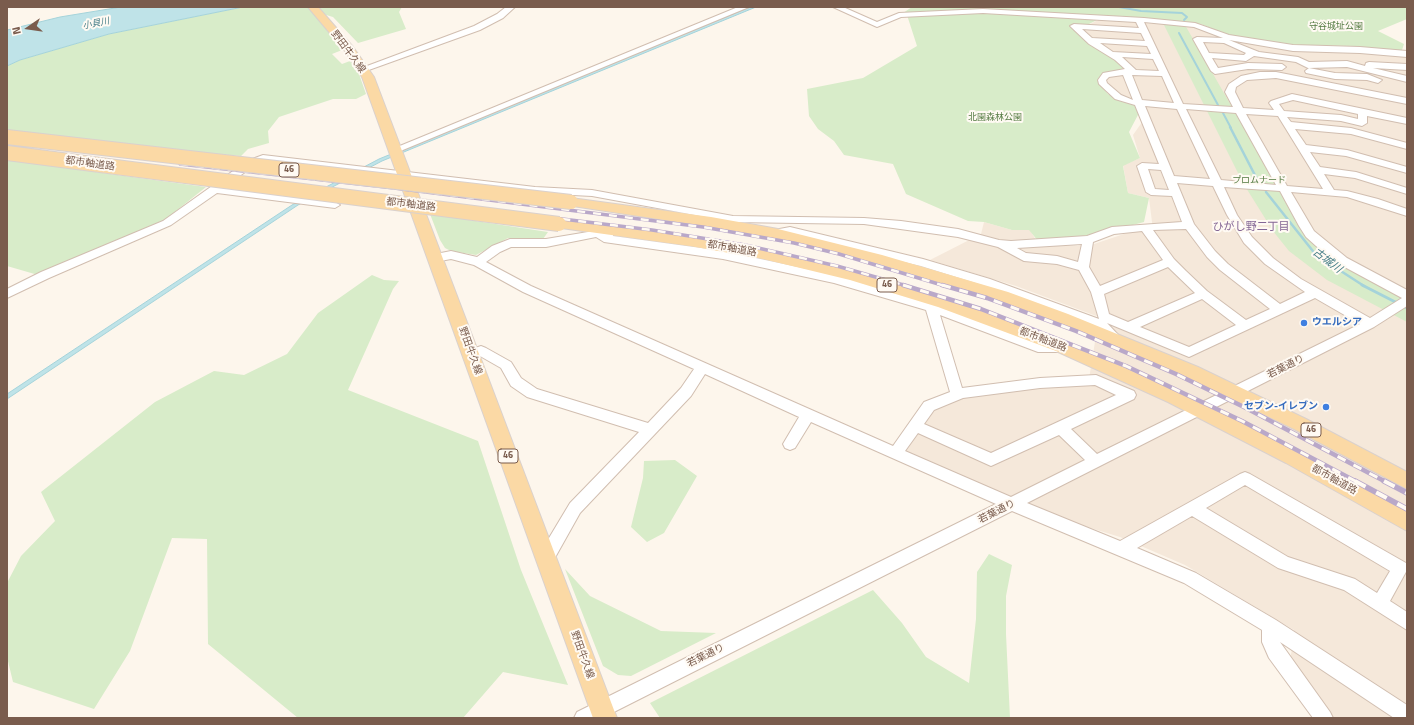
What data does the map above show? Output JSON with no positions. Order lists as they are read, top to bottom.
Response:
{
  "streets": {
    "main road": ["野田牛久線", "都市軸道路", "46"],
    "street": ["若葉通り"]
  },
  "crossings": [
    ["野田牛久線", "若葉通り"],
    ["都市軸道路", "若葉通り"]
  ],
  "districts": ["ひがし野二丁目"],
  "water": ["小貝川", "古城川"],
  "parks": ["守谷城址公園", "北園森林公園", "プロムナード"],
  "places": ["ウエルシア", "セブン-イレブン"],
  "north": "left"
}
